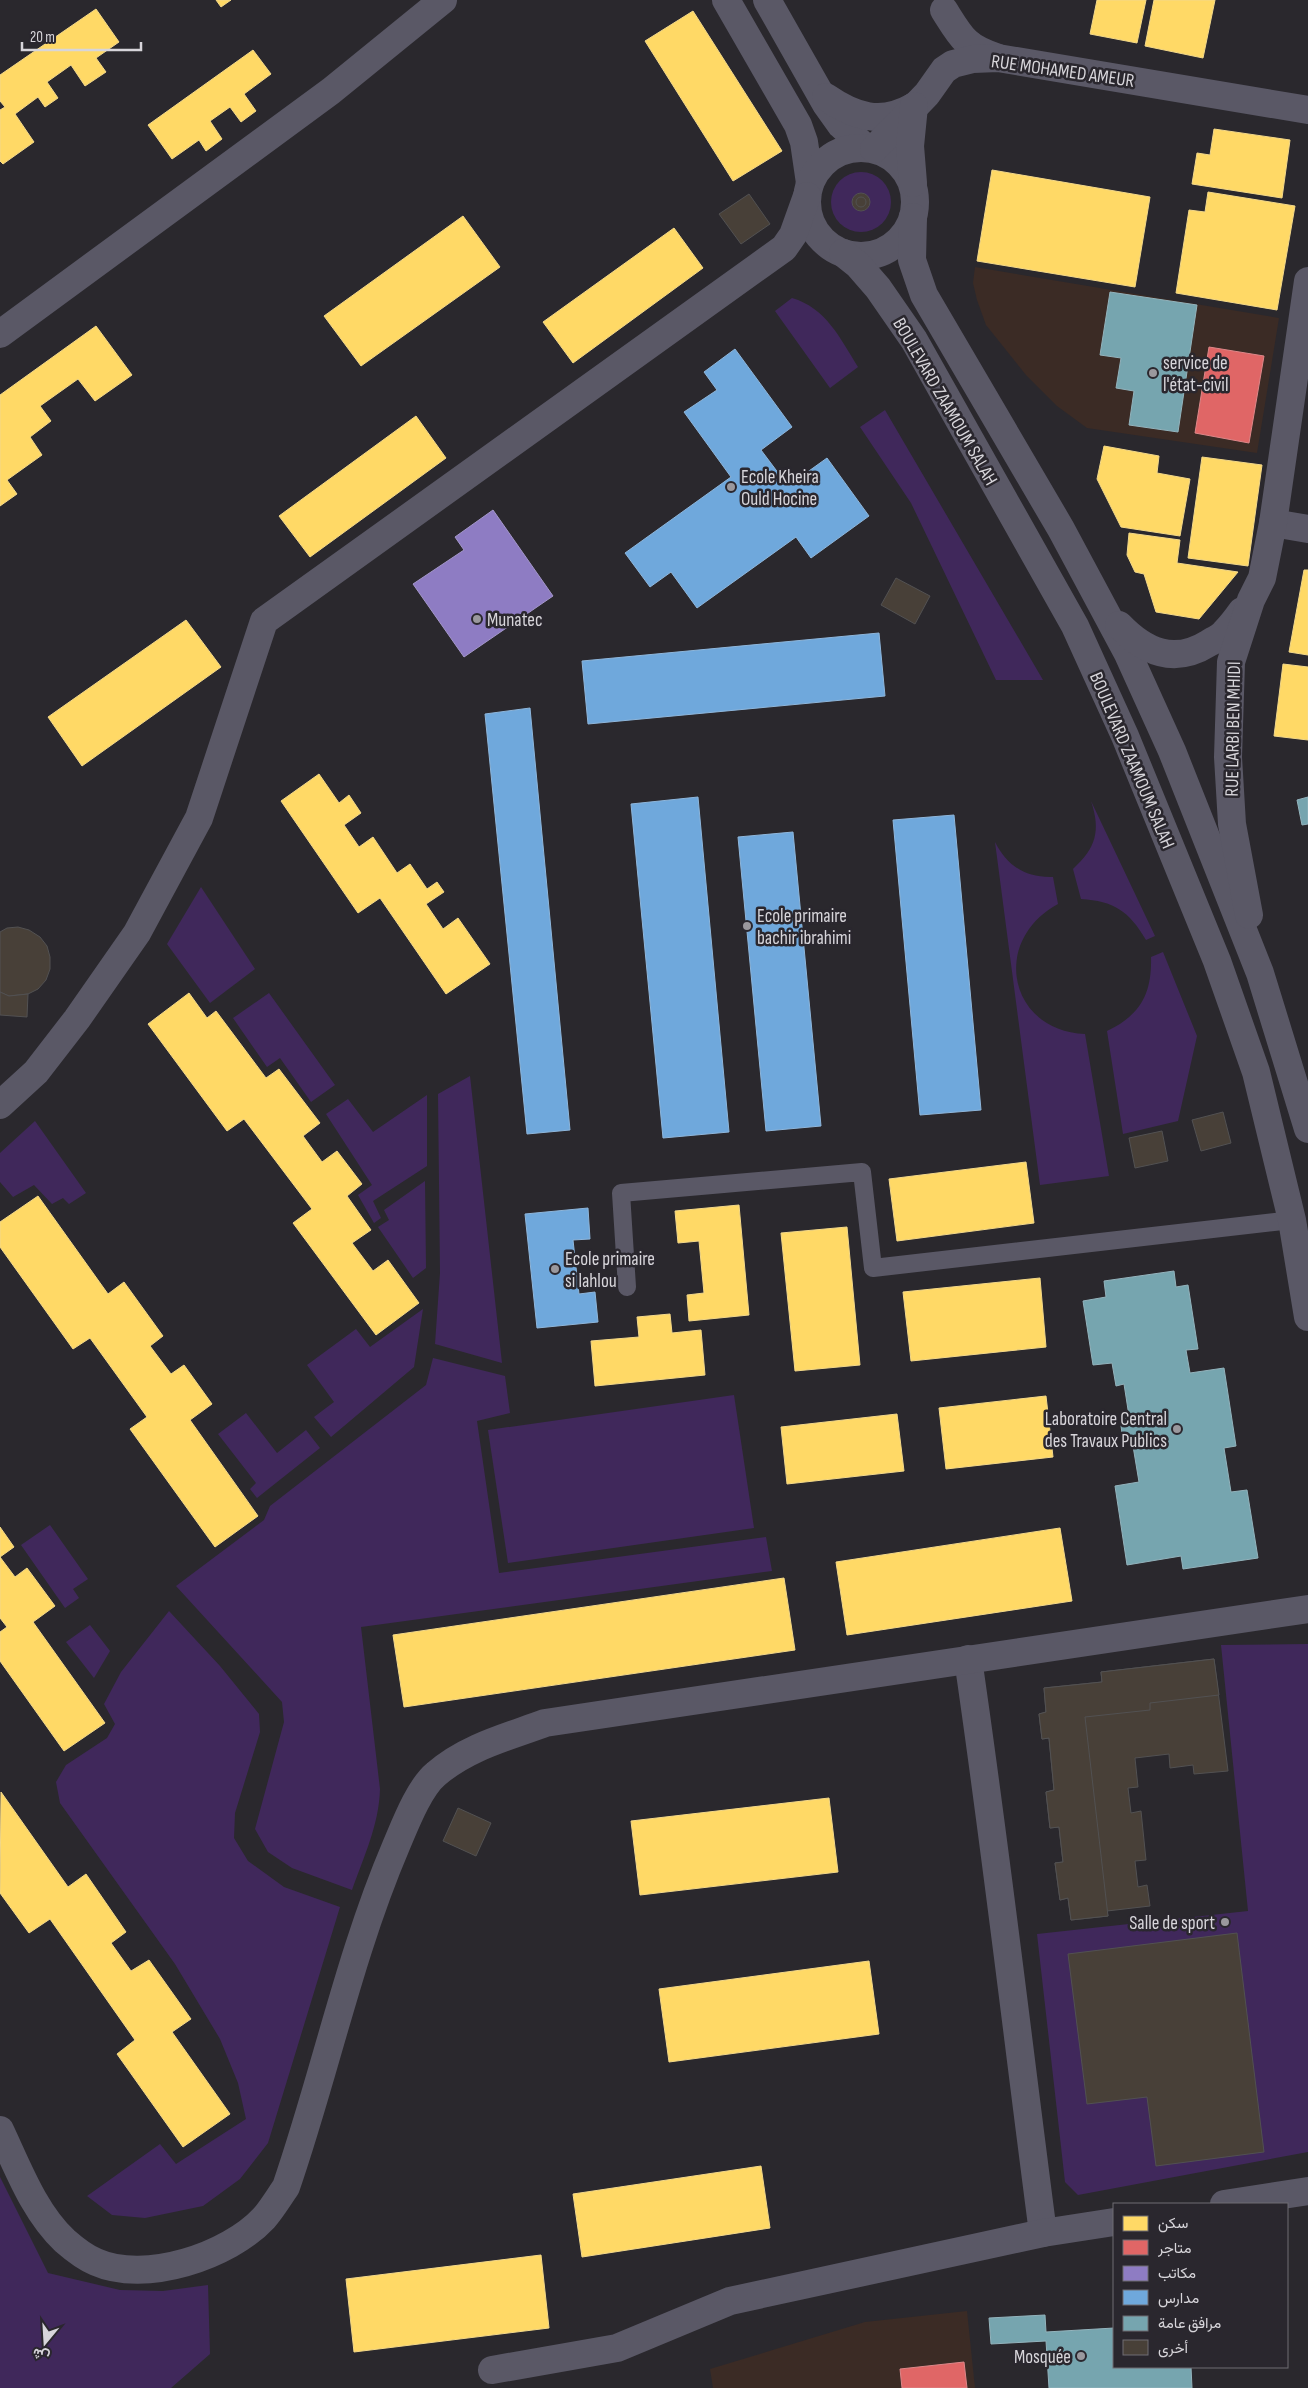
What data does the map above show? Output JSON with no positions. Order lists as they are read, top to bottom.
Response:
{
  "streets": {
    "street": ["RUE MOHAMED AMEUR", "BOULEVARD ZAAMOUM SALAH", "RUE LARBI BEN MHIDI"]
  },
  "crossings": [
    ["BOULEVARD ZAAMOUM SALAH", "RUE LARBI BEN MHIDI"]
  ],
  "places": [
    "service de l'état-civil",
    "Ecole Kheira Ould Hocine",
    "Munatec",
    "Ecole primaire bachir ibrahimi",
    "Ecole primaire si lahlou",
    "Laboratoire Central des Travaux Publics",
    "Salle de sport",
    "Mosquée"
  ],
  "legend": [
    "سكن",
    "متاجر",
    "مكاتب",
    "مدارس",
    "مرافق عامة",
    "أخرى"
  ],
  "scale_bar": "20 m",
  "north": "bottom"
}
